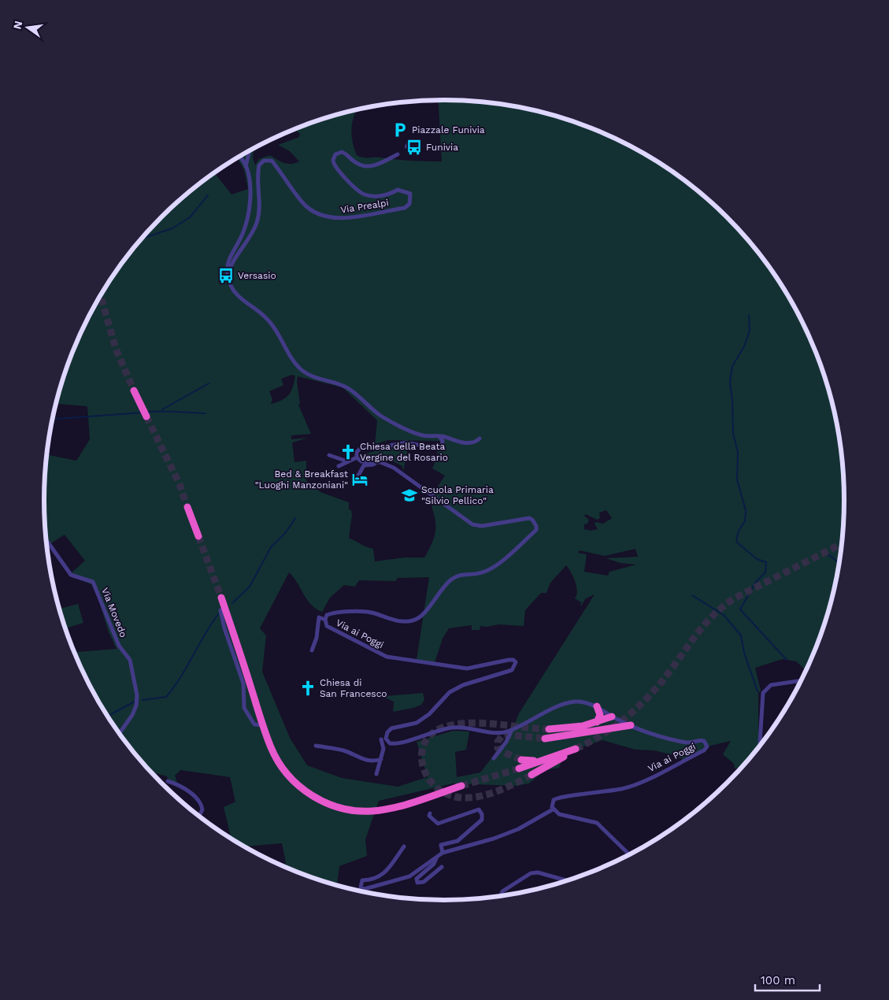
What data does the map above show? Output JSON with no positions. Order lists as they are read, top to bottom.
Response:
{
  "streets": {
    "street": ["Via Prealpi", "Via Movedo", "Via ai Poggi"]
  },
  "places": {
    "parking": ["Piazzale Funivia"],
    "bus stop": ["Funivia", "Versasio"],
    "church": ["Chiesa della Beata Vergine del Rosario", "Chiesa di San Francesco"],
    "hotel": ["Bed & Breakfast \"Luoghi Manzoniani\""],
    "school or university": ["Scuola Primaria \"Silvio Pellico\""]
  },
  "scale_bar": "100 m",
  "north": "left"
}
